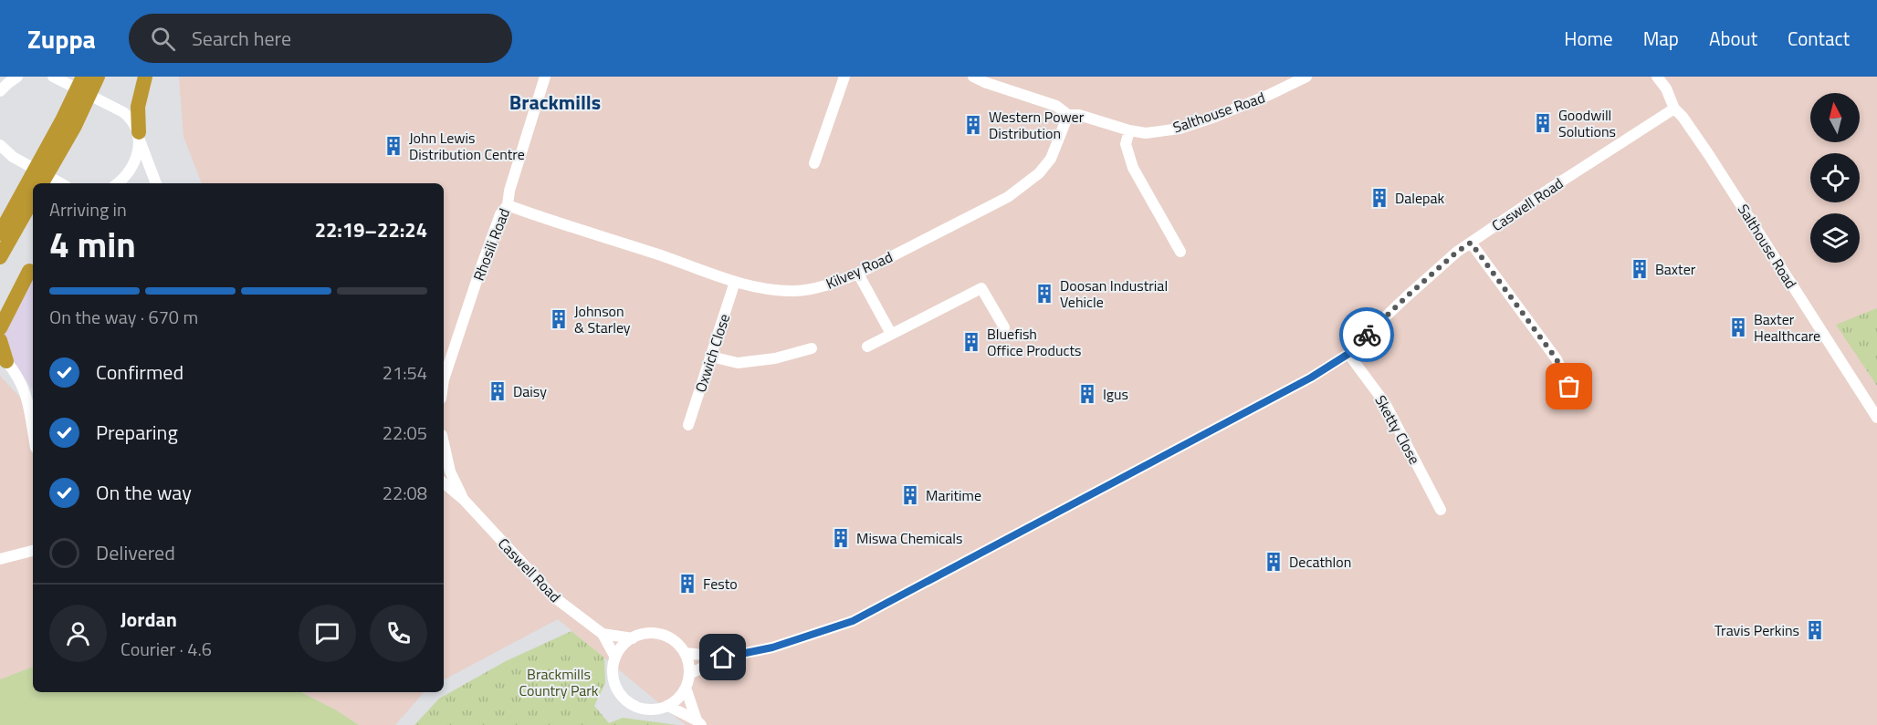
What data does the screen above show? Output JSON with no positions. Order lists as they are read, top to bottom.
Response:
{
  "streets": {
    "street": [
      "Salthouse Road",
      "Caswell Road",
      "Rhosili Road",
      "Kilvey Road",
      "Oxwich Close",
      "Sketty Close"
    ]
  },
  "crossings": [
    ["Salthouse Road", "Caswell Road"],
    ["Salthouse Road", "Kilvey Road"],
    ["Caswell Road", "Sketty Close"],
    ["Rhosili Road", "Kilvey Road"],
    ["Kilvey Road", "Oxwich Close"]
  ],
  "districts": ["Brackmills"],
  "parks": ["Brackmills Country Park"],
  "places": {
    "building": [
      "Goodwill Solutions",
      "Western Power Distribution",
      "John Lewis Distribution Centre",
      "Dalepak",
      "Baxter",
      "Doosan Industrial Vehicle",
      "Johnson & Starley",
      "Baxter Healthcare",
      "Bluefish Office Products",
      "Daisy",
      "Igus",
      "Maritime",
      "Miswa Chemicals",
      "Decathlon",
      "Festo",
      "Travis Perkins"
    ]
  },
  "north": "top",
  "page": {
    "header": "Zuppa",
    "search": "Search here",
    "nav": [
      "Home",
      "Map",
      "About",
      "Contact"
    ],
    "heading": ["4 min", "Arriving in", "22:19–22:24"],
    "panel": ["Jordan", "Courier · 4.6"],
    "bar": "On the way · 670 m",
    "list": [
      ["Confirmed", "21:54"],
      ["Preparing", "22:05"],
      ["On the way", "22:08"],
      "Delivered"
    ]
  }
}
